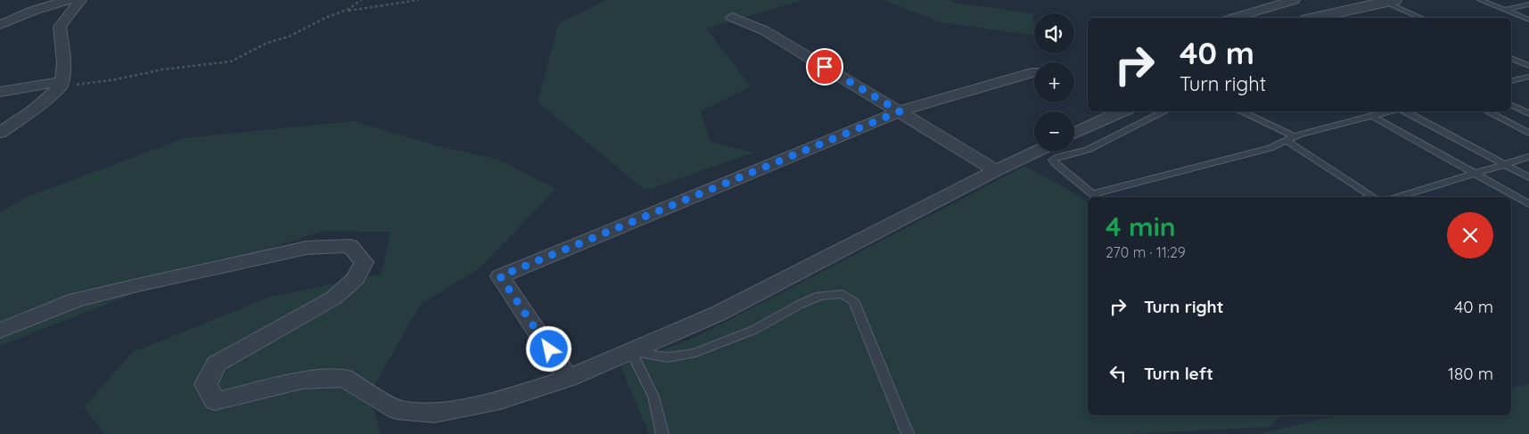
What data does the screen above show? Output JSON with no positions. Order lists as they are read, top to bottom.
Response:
{
  "page": {
    "map_buttons": ["+", "−"],
    "turn": ["40 m", "Turn right"],
    "heading": ["4 min", "270 m · 11:29"],
    "list": [
      {
        "name": "Turn right",
        "value": "40 m"
      },
      {
        "name": "Turn left",
        "value": "180 m"
      }
    ]
  }
}
